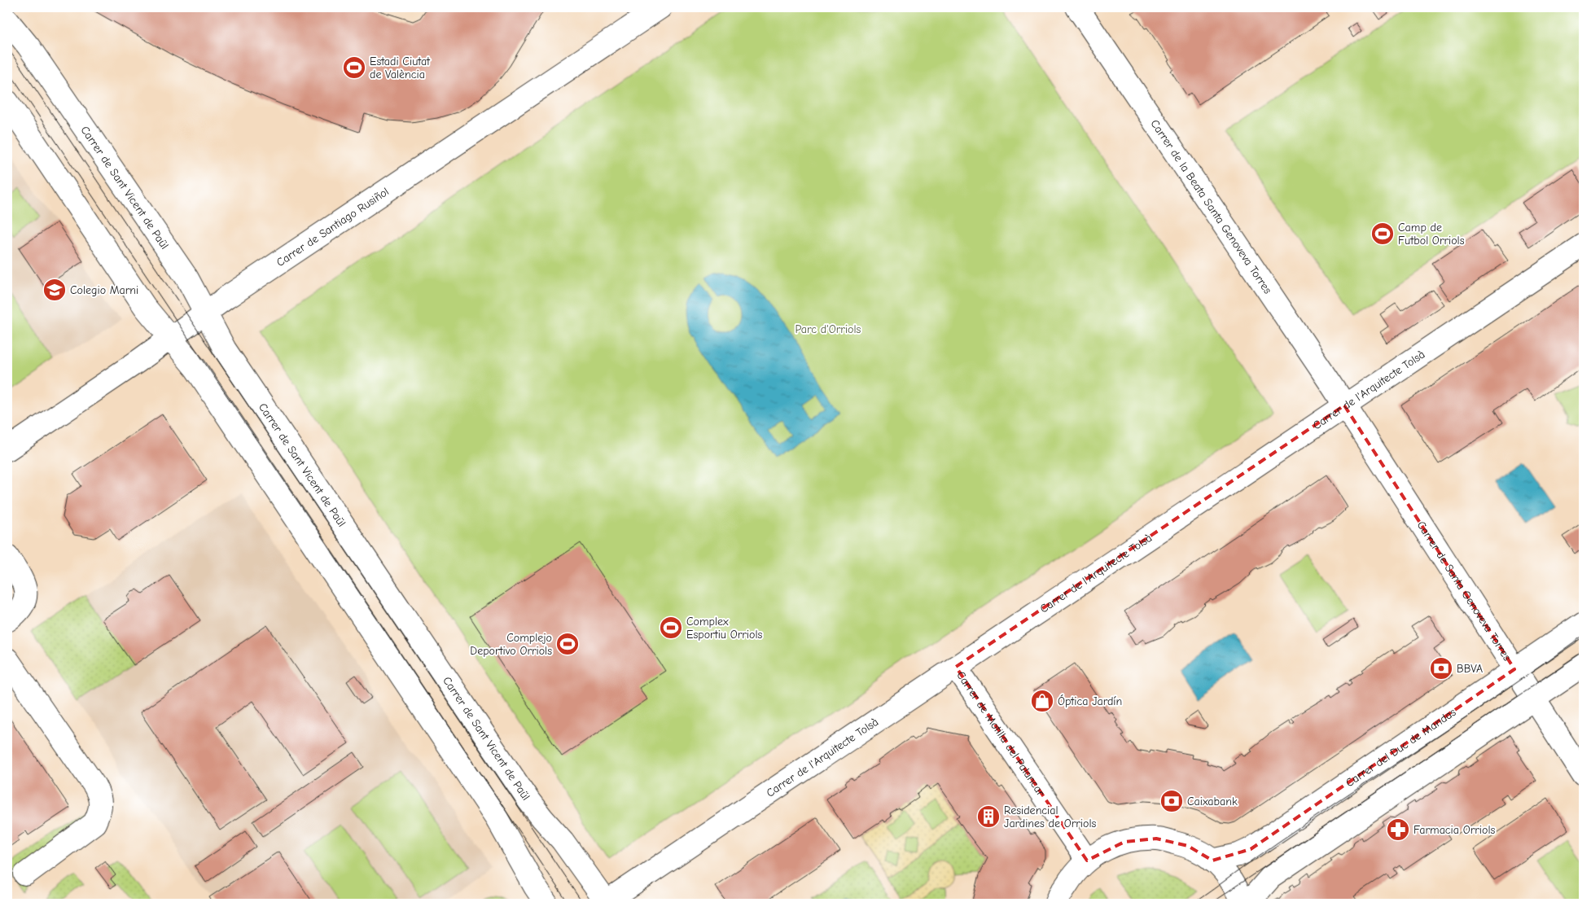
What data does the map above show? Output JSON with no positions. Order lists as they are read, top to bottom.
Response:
{
  "streets": {
    "street": [
      "Carrer de Sant Vicent de Paül",
      "Carrer de la Beata Santa Genoveva Torres",
      "Carrer de Santiago Rusiñol",
      "Carrer de l'Arquitecte Tolsà",
      "Carrer de Santa Genoveva Torres",
      "Carrer de Motilla del Palancar",
      "Carrer del Duc de Mandas"
    ]
  },
  "crossings": [
    ["Carrer de Sant Vicent de Paül", "Carrer de Santiago Rusiñol"],
    ["Carrer de Sant Vicent de Paül", "Carrer de l'Arquitecte Tolsà"],
    ["Carrer de la Beata Santa Genoveva Torres", "Carrer de l'Arquitecte Tolsà"],
    ["Carrer de la Beata Santa Genoveva Torres", "Carrer de Santa Genoveva Torres"],
    ["Carrer de l'Arquitecte Tolsà", "Carrer de Santa Genoveva Torres"],
    ["Carrer de l'Arquitecte Tolsà", "Carrer de Motilla del Palancar"],
    ["Carrer de Santa Genoveva Torres", "Carrer del Duc de Mandas"]
  ],
  "parks": ["Parc d'Orriols"],
  "places": {
    "sports": [
      "Estadi Ciutat de València",
      "Camp de Futbol Orriols",
      "Complex Esportiu Orriols",
      "Complejo Deportivo Orriols"
    ],
    "school or university": ["Colegio Marni"],
    "bank": ["BBVA", "Caixabank"],
    "shop": ["Óptica Jardín"],
    "building": ["Residencial Jardines de Orriols"],
    "pharmacy": ["Farmacia Orriols"]
  }
}
